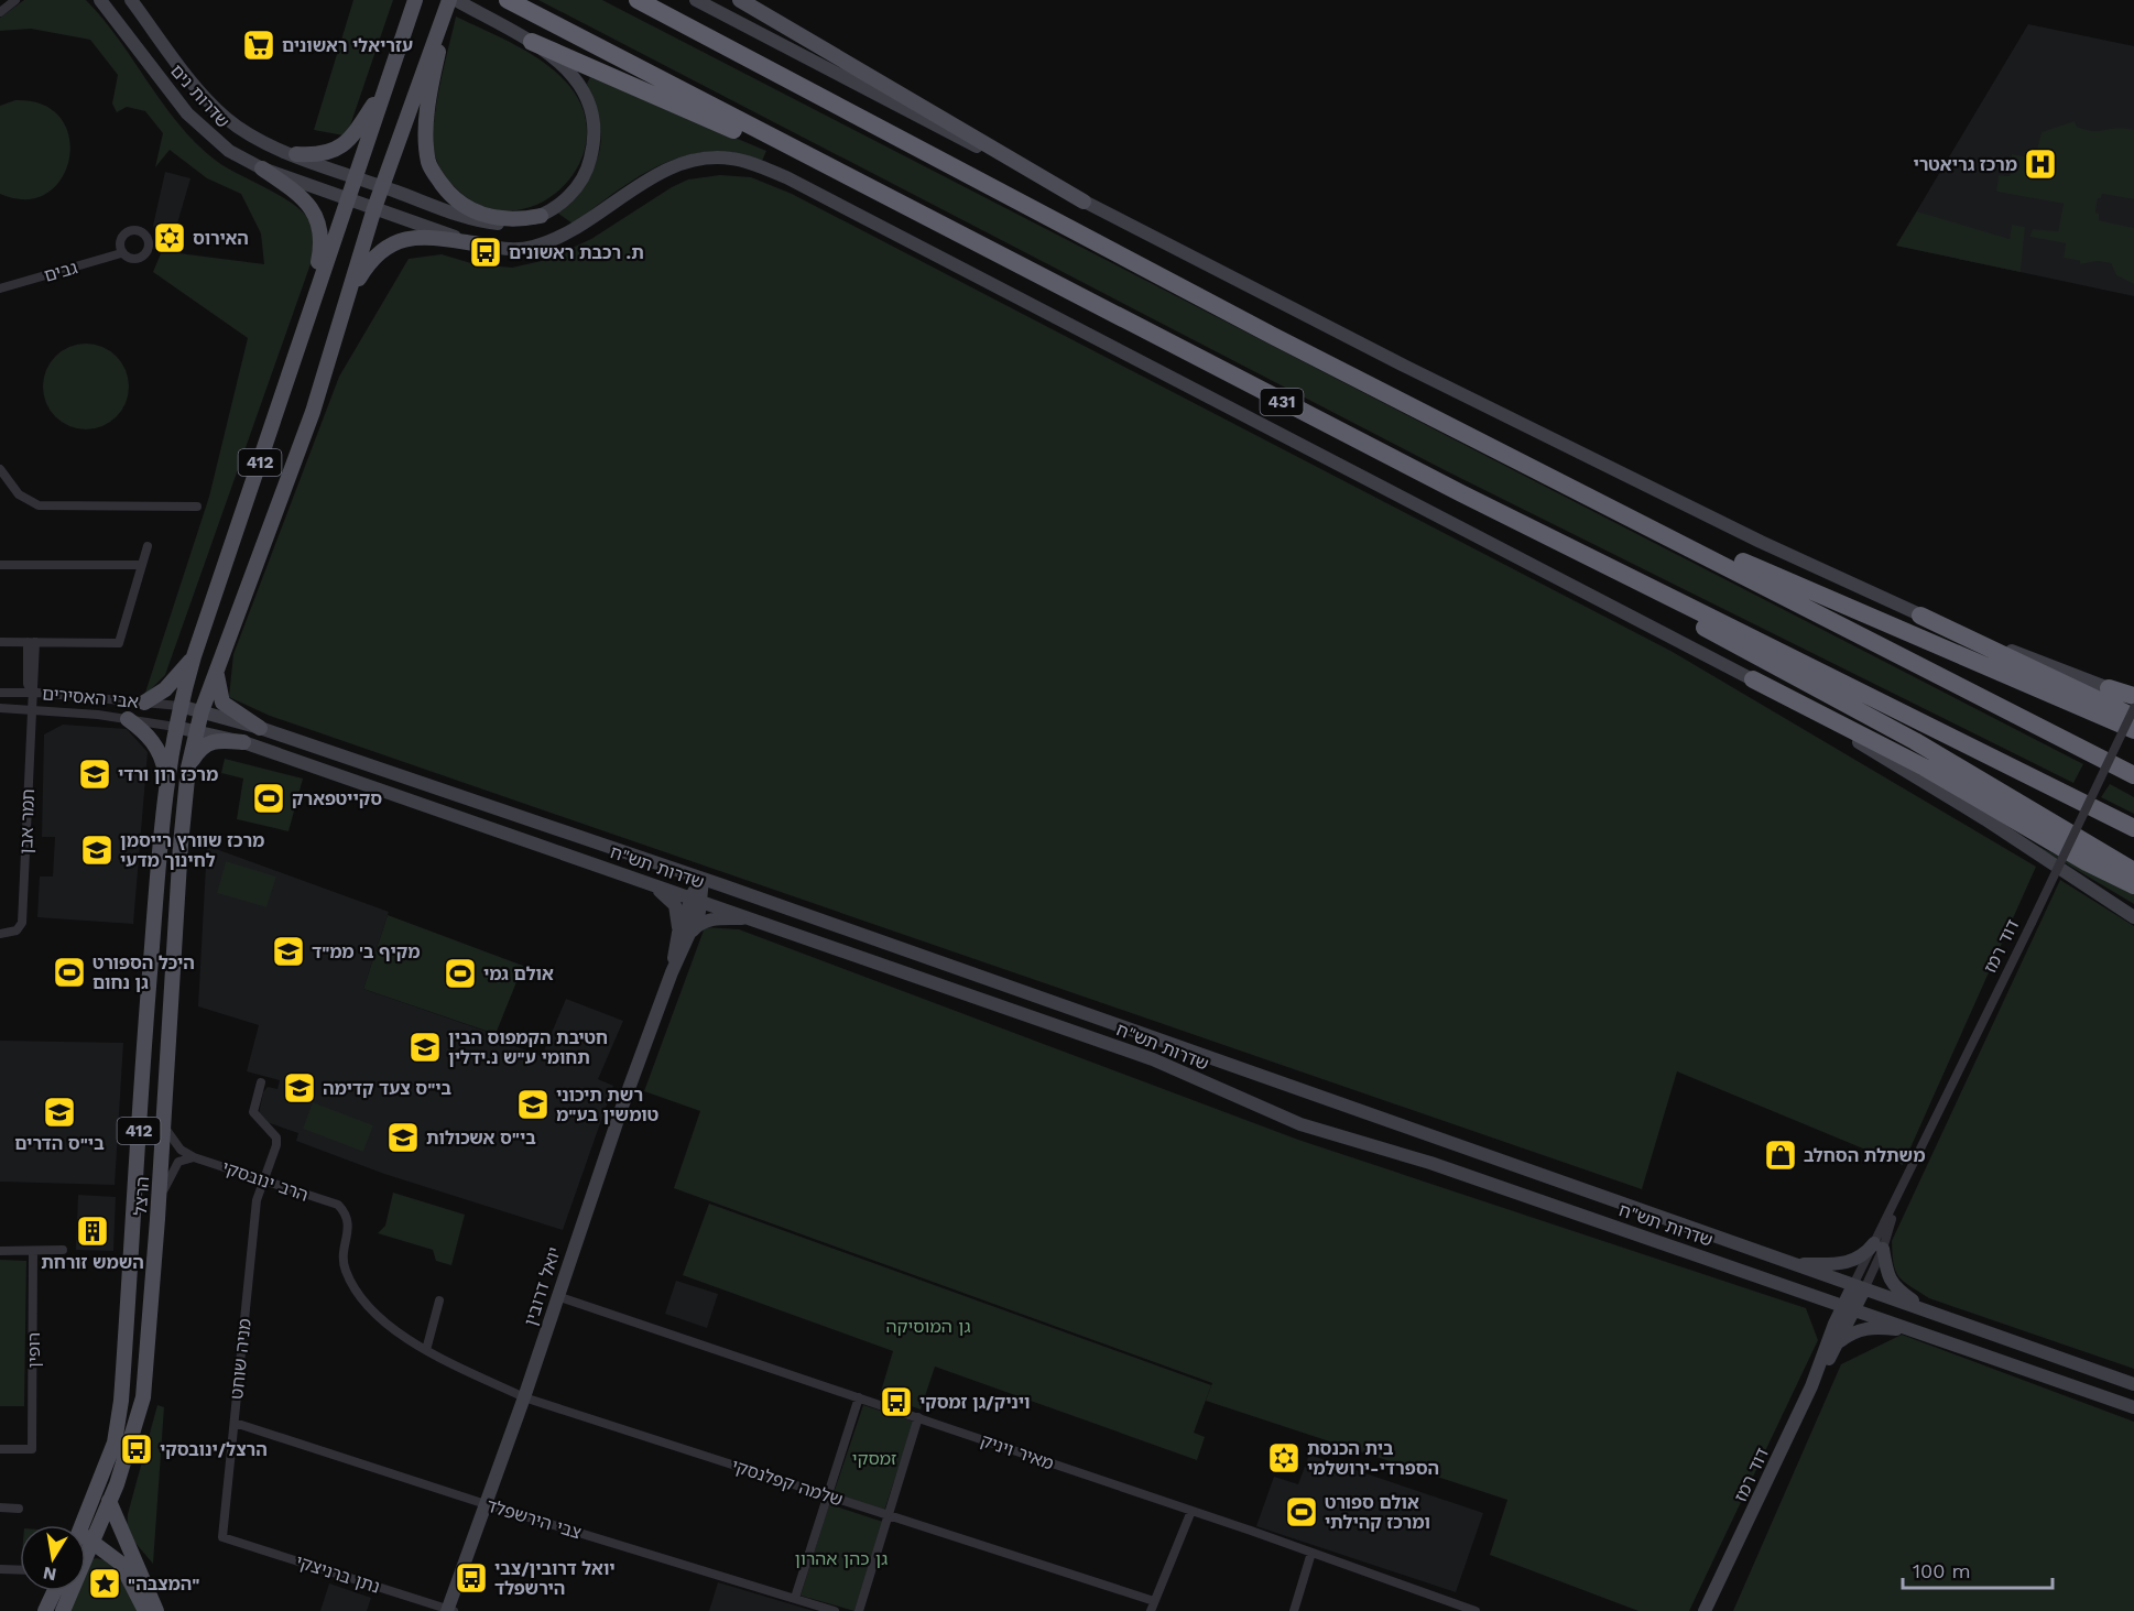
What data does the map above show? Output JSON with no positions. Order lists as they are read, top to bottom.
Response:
{
  "streets": {
    "highway": ["431"],
    "main road": [
      "שדרות נים",
      "412",
      "שדרות תש\"ח",
      "דוד רמז",
      "הרצל",
      "יואל דרובין"
    ],
    "street": [
      "גבים",
      "אבי האסירים",
      "תמר אבן",
      "הרב ינובסקי",
      "רופין",
      "מניה שוחט",
      "מאיר ויניק",
      "שלמה קפלנסקי",
      "צבי הירשפלד",
      "נתן ברניצקי"
    ]
  },
  "crossings": [
    ["שדרות נים", "412"],
    ["412", "אבי האסירים"],
    ["412", "שדרות תש\"ח"],
    ["412", "הרצל"],
    ["אבי האסירים", "תמר אבן"],
    ["אבי האסירים", "שדרות תש\"ח"],
    ["אבי האסירים", "הרצל"],
    ["שדרות תש\"ח", "דוד רמז"],
    ["שדרות תש\"ח", "הרצל"],
    ["שדרות תש\"ח", "יואל דרובין"],
    ["הרב ינובסקי", "הרצל"],
    ["הרב ינובסקי", "מניה שוחט"],
    ["הרב ינובסקי", "שלמה קפלנסקי"],
    ["יואל דרובין", "מאיר ויניק"],
    ["יואל דרובין", "שלמה קפלנסקי"],
    ["יואל דרובין", "צבי הירשפלד"],
    ["יואל דרובין", "נתן ברניצקי"],
    ["מניה שוחט", "צבי הירשפלד"],
    ["מניה שוחט", "נתן ברניצקי"]
  ],
  "parks": ["גן המוסיקה", "זמסקי", "גן כהן אהרון"],
  "places": {
    "supermarket": ["עזריאלי ראשונים"],
    "hospital": ["מרכז גריאטרי"],
    "synagogue": ["האירוס", "בית הכנסת הספרדי-ירושלמי"],
    "bus stop": [
      "ת. רכבת ראשונים",
      "ויניק/גן זמסקי",
      "הרצל/ינובסקי",
      "יואל דרובין/צבי הירשפלד"
    ],
    "school or university": [
      "מרכז רון ורדי",
      "מרכז שוורץ רייסמן לחינוך מדעי",
      "מקיף ב' ממ\"ד",
      "חטיבת הקמפוס הבין תחומי ע\"ש נ.ידלין",
      "בי\"ס צעד קדימה",
      "רשת תיכוני טומשין בע\"מ",
      "בי\"ס הדרים",
      "בי\"ס אשכולות"
    ],
    "sports": [
      "סקייטפארק",
      "היכל הספורט גן נחום",
      "אולם גמי",
      "אולם ספורט ומרכז קהילתי"
    ],
    "shop": ["משתלת הסחלב"],
    "building": ["השמש זורחת"],
    "place": ["\"המצבה\""]
  },
  "scale_bar": "100 m",
  "north": "bottom"
}
